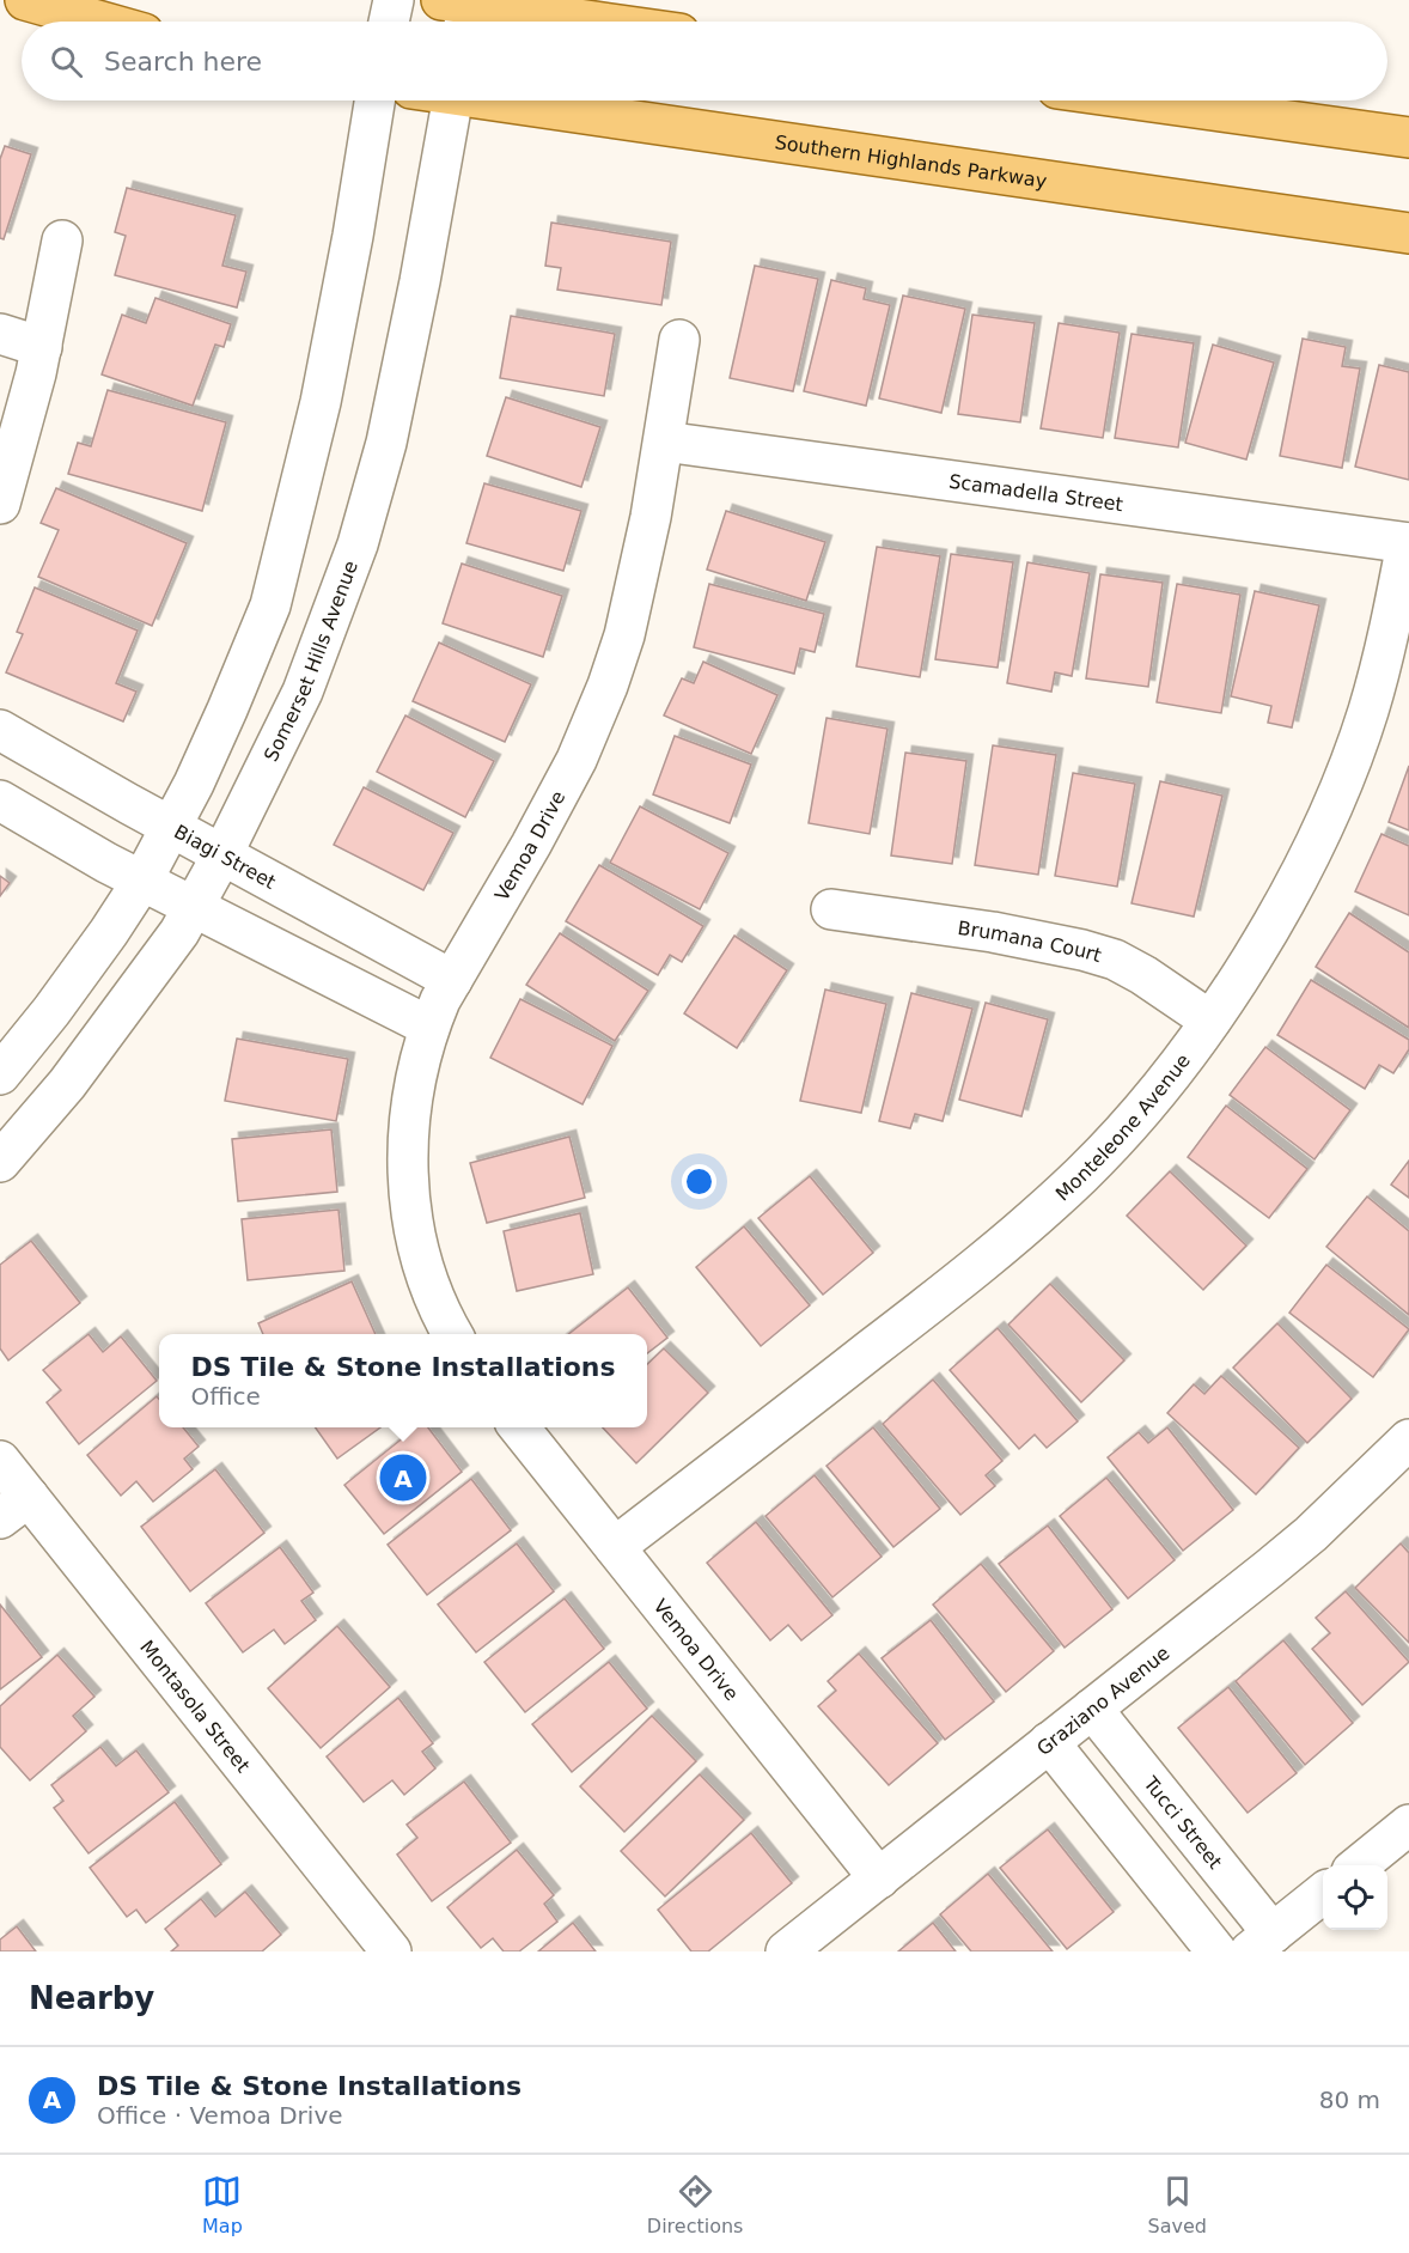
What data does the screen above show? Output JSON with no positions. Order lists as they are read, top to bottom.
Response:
{
  "streets": {
    "main road": ["Southern Highlands Parkway"],
    "street": [
      "Scamadella Street",
      "Somerset Hills Avenue",
      "Vemoa Drive",
      "Biagi Street",
      "Brumana Court",
      "Monteleone Avenue",
      "Graziano Avenue",
      "Montasola Street",
      "Tucci Street"
    ]
  },
  "crossings": [
    ["Scamadella Street", "Vemoa Drive"],
    ["Scamadella Street", "Monteleone Avenue"],
    ["Somerset Hills Avenue", "Biagi Street"],
    ["Vemoa Drive", "Biagi Street"],
    ["Vemoa Drive", "Monteleone Avenue"],
    ["Vemoa Drive", "Graziano Avenue"],
    ["Brumana Court", "Monteleone Avenue"],
    ["Graziano Avenue", "Tucci Street"]
  ],
  "page": {
    "search": "Search here",
    "popup": ["DS Tile & Stone Installations", "Office"],
    "pins": "A",
    "heading": "Nearby",
    "list": [
      {
        "mark": "A",
        "name": "DS Tile & Stone Installations",
        "note": "Office · Vemoa Drive",
        "value": "80 m"
      }
    ],
    "nav": ["Map", "Directions", "Saved"]
  }
}
